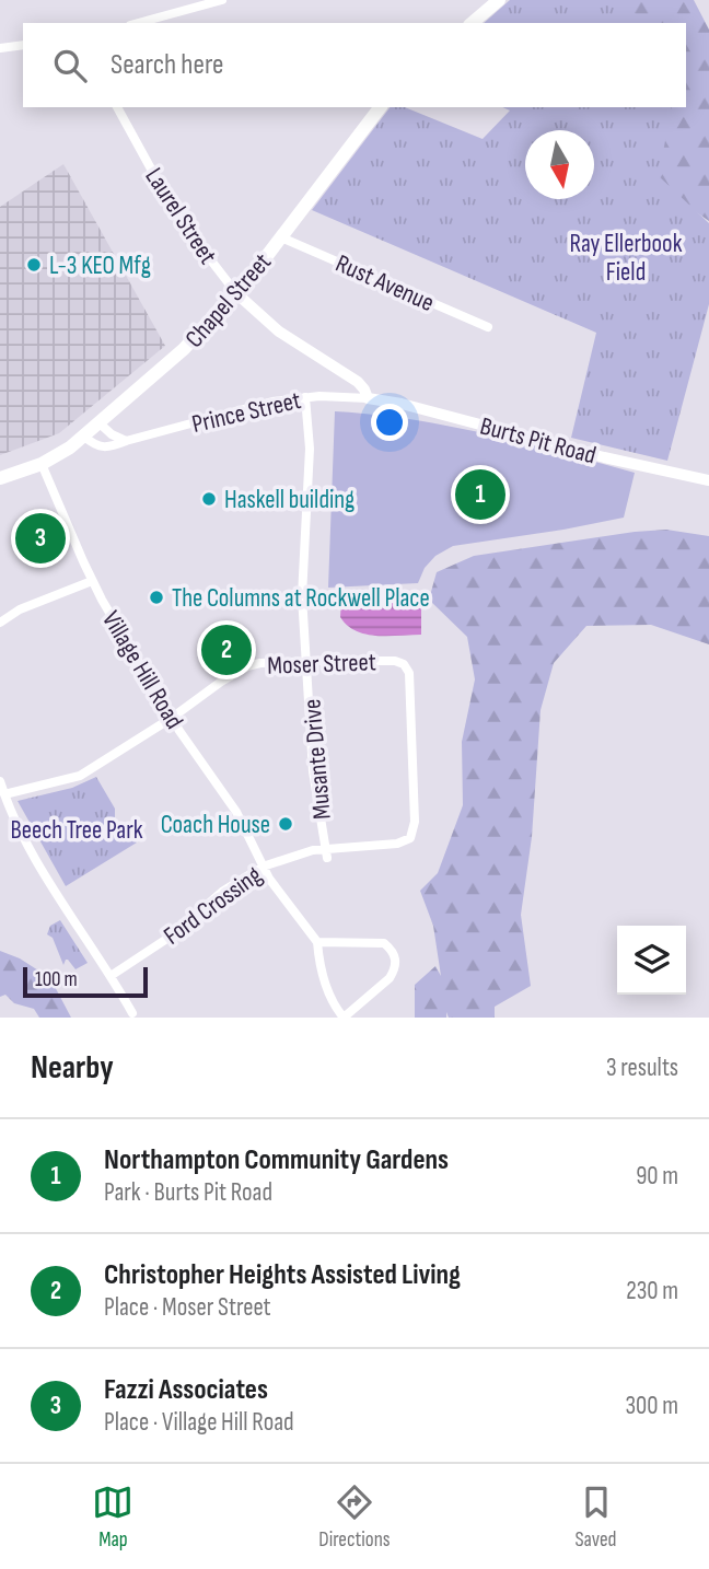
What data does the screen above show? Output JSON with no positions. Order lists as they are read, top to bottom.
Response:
{
  "streets": {
    "main road": ["Chapel Street"],
    "street": [
      "Laurel Street",
      "Rust Avenue",
      "Prince Street",
      "Burts Pit Road",
      "Moser Street",
      "Village Hill Road",
      "Musante Drive",
      "Ford Crossing"
    ]
  },
  "crossings": [
    ["Laurel Street", "Chapel Street"],
    ["Laurel Street", "Prince Street"],
    ["Laurel Street", "Burts Pit Road"],
    ["Rust Avenue", "Chapel Street"],
    ["Chapel Street", "Prince Street"],
    ["Chapel Street", "Village Hill Road"],
    ["Prince Street", "Burts Pit Road"],
    ["Prince Street", "Musante Drive"],
    ["Moser Street", "Village Hill Road"],
    ["Moser Street", "Musante Drive"],
    ["Moser Street", "Ford Crossing"],
    ["Village Hill Road", "Ford Crossing"],
    ["Musante Drive", "Ford Crossing"]
  ],
  "parks": ["Ray Ellerbook Field", "Beech Tree Park"],
  "places": [
    "L-3 KEO Mfg",
    "Haskell building",
    "The Columns at Rockwell Place",
    "Coach House"
  ],
  "scale_bar": "100 m",
  "north": "bottom",
  "page": {
    "search": "Search here",
    "pins": ["1", "3", "2"],
    "scale": "100 m",
    "heading": ["Nearby", "3 results"],
    "list": [
      {
        "mark": "1",
        "name": "Northampton Community Gardens",
        "note": "Park · Burts Pit Road",
        "value": "90 m"
      },
      {
        "mark": "2",
        "name": "Christopher Heights Assisted Living",
        "note": "Place · Moser Street",
        "value": "230 m"
      },
      {
        "mark": "3",
        "name": "Fazzi Associates",
        "note": "Place · Village Hill Road",
        "value": "300 m"
      }
    ],
    "nav": ["Map", "Directions", "Saved"]
  }
}
